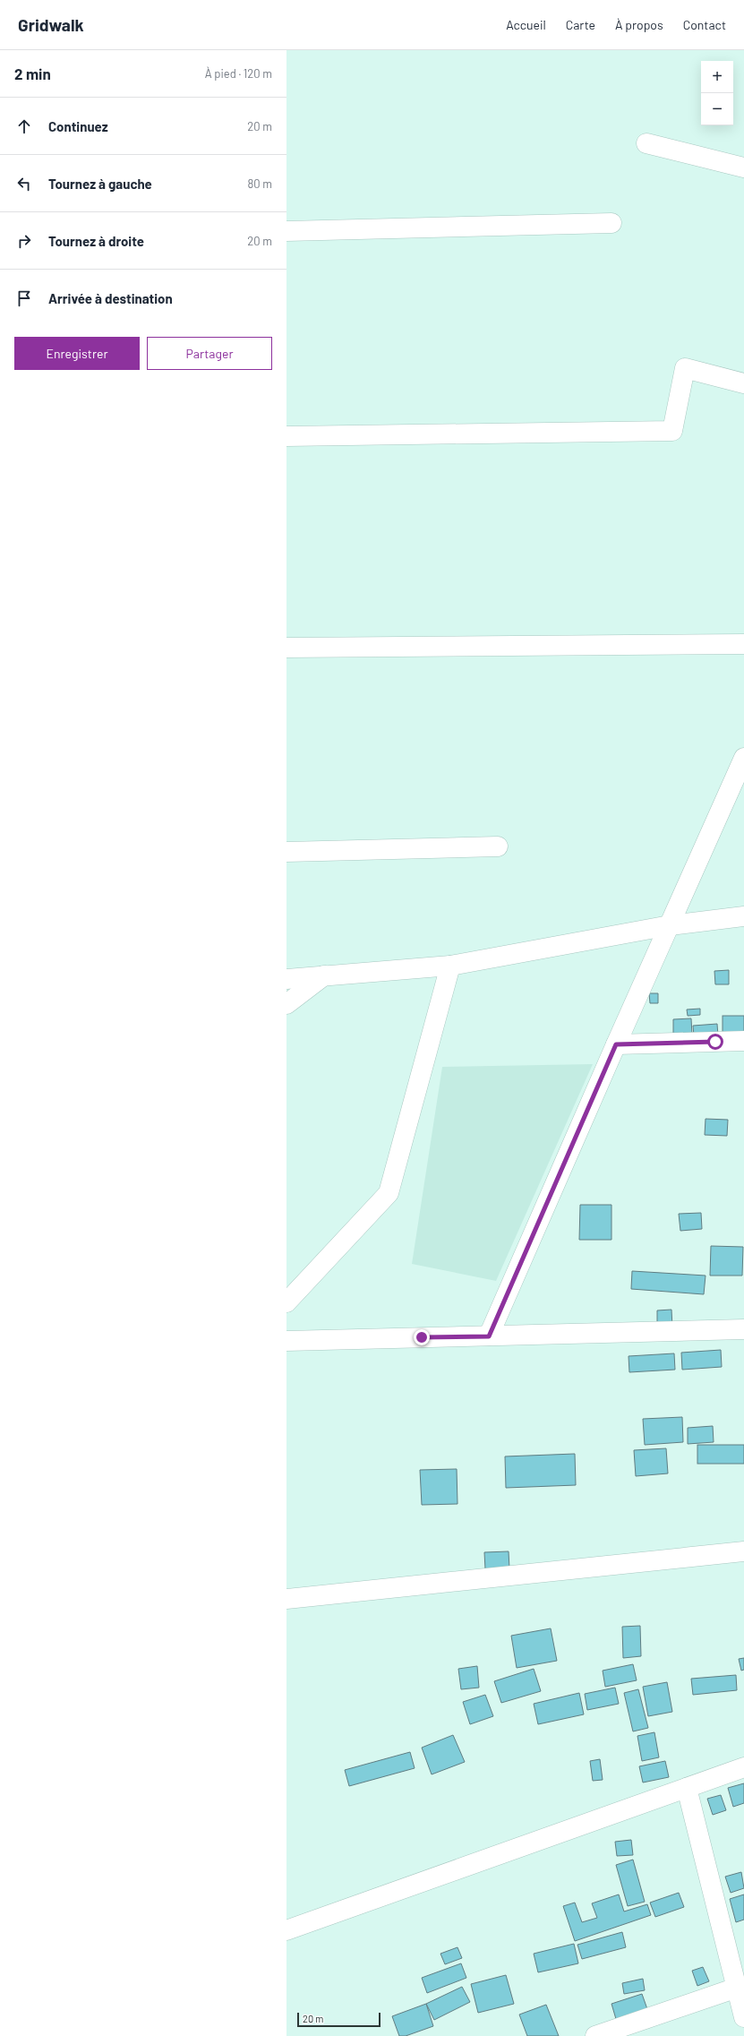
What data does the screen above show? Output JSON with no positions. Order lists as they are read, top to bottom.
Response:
{
  "scale_bar": "20 m",
  "page": {
    "header": "Gridwalk",
    "nav": [
      "Accueil",
      "Carte",
      "À propos",
      "Contact"
    ],
    "heading": ["2 min", "À pied · 120 m"],
    "map_buttons": ["+", "−"],
    "list": [
      ["Continuez", "20 m"],
      ["Tournez à gauche", "80 m"],
      ["Tournez à droite", "20 m"],
      "Arrivée à destination"
    ],
    "buttons": ["Enregistrer", "Partager"],
    "scale": "20 m"
  }
}
